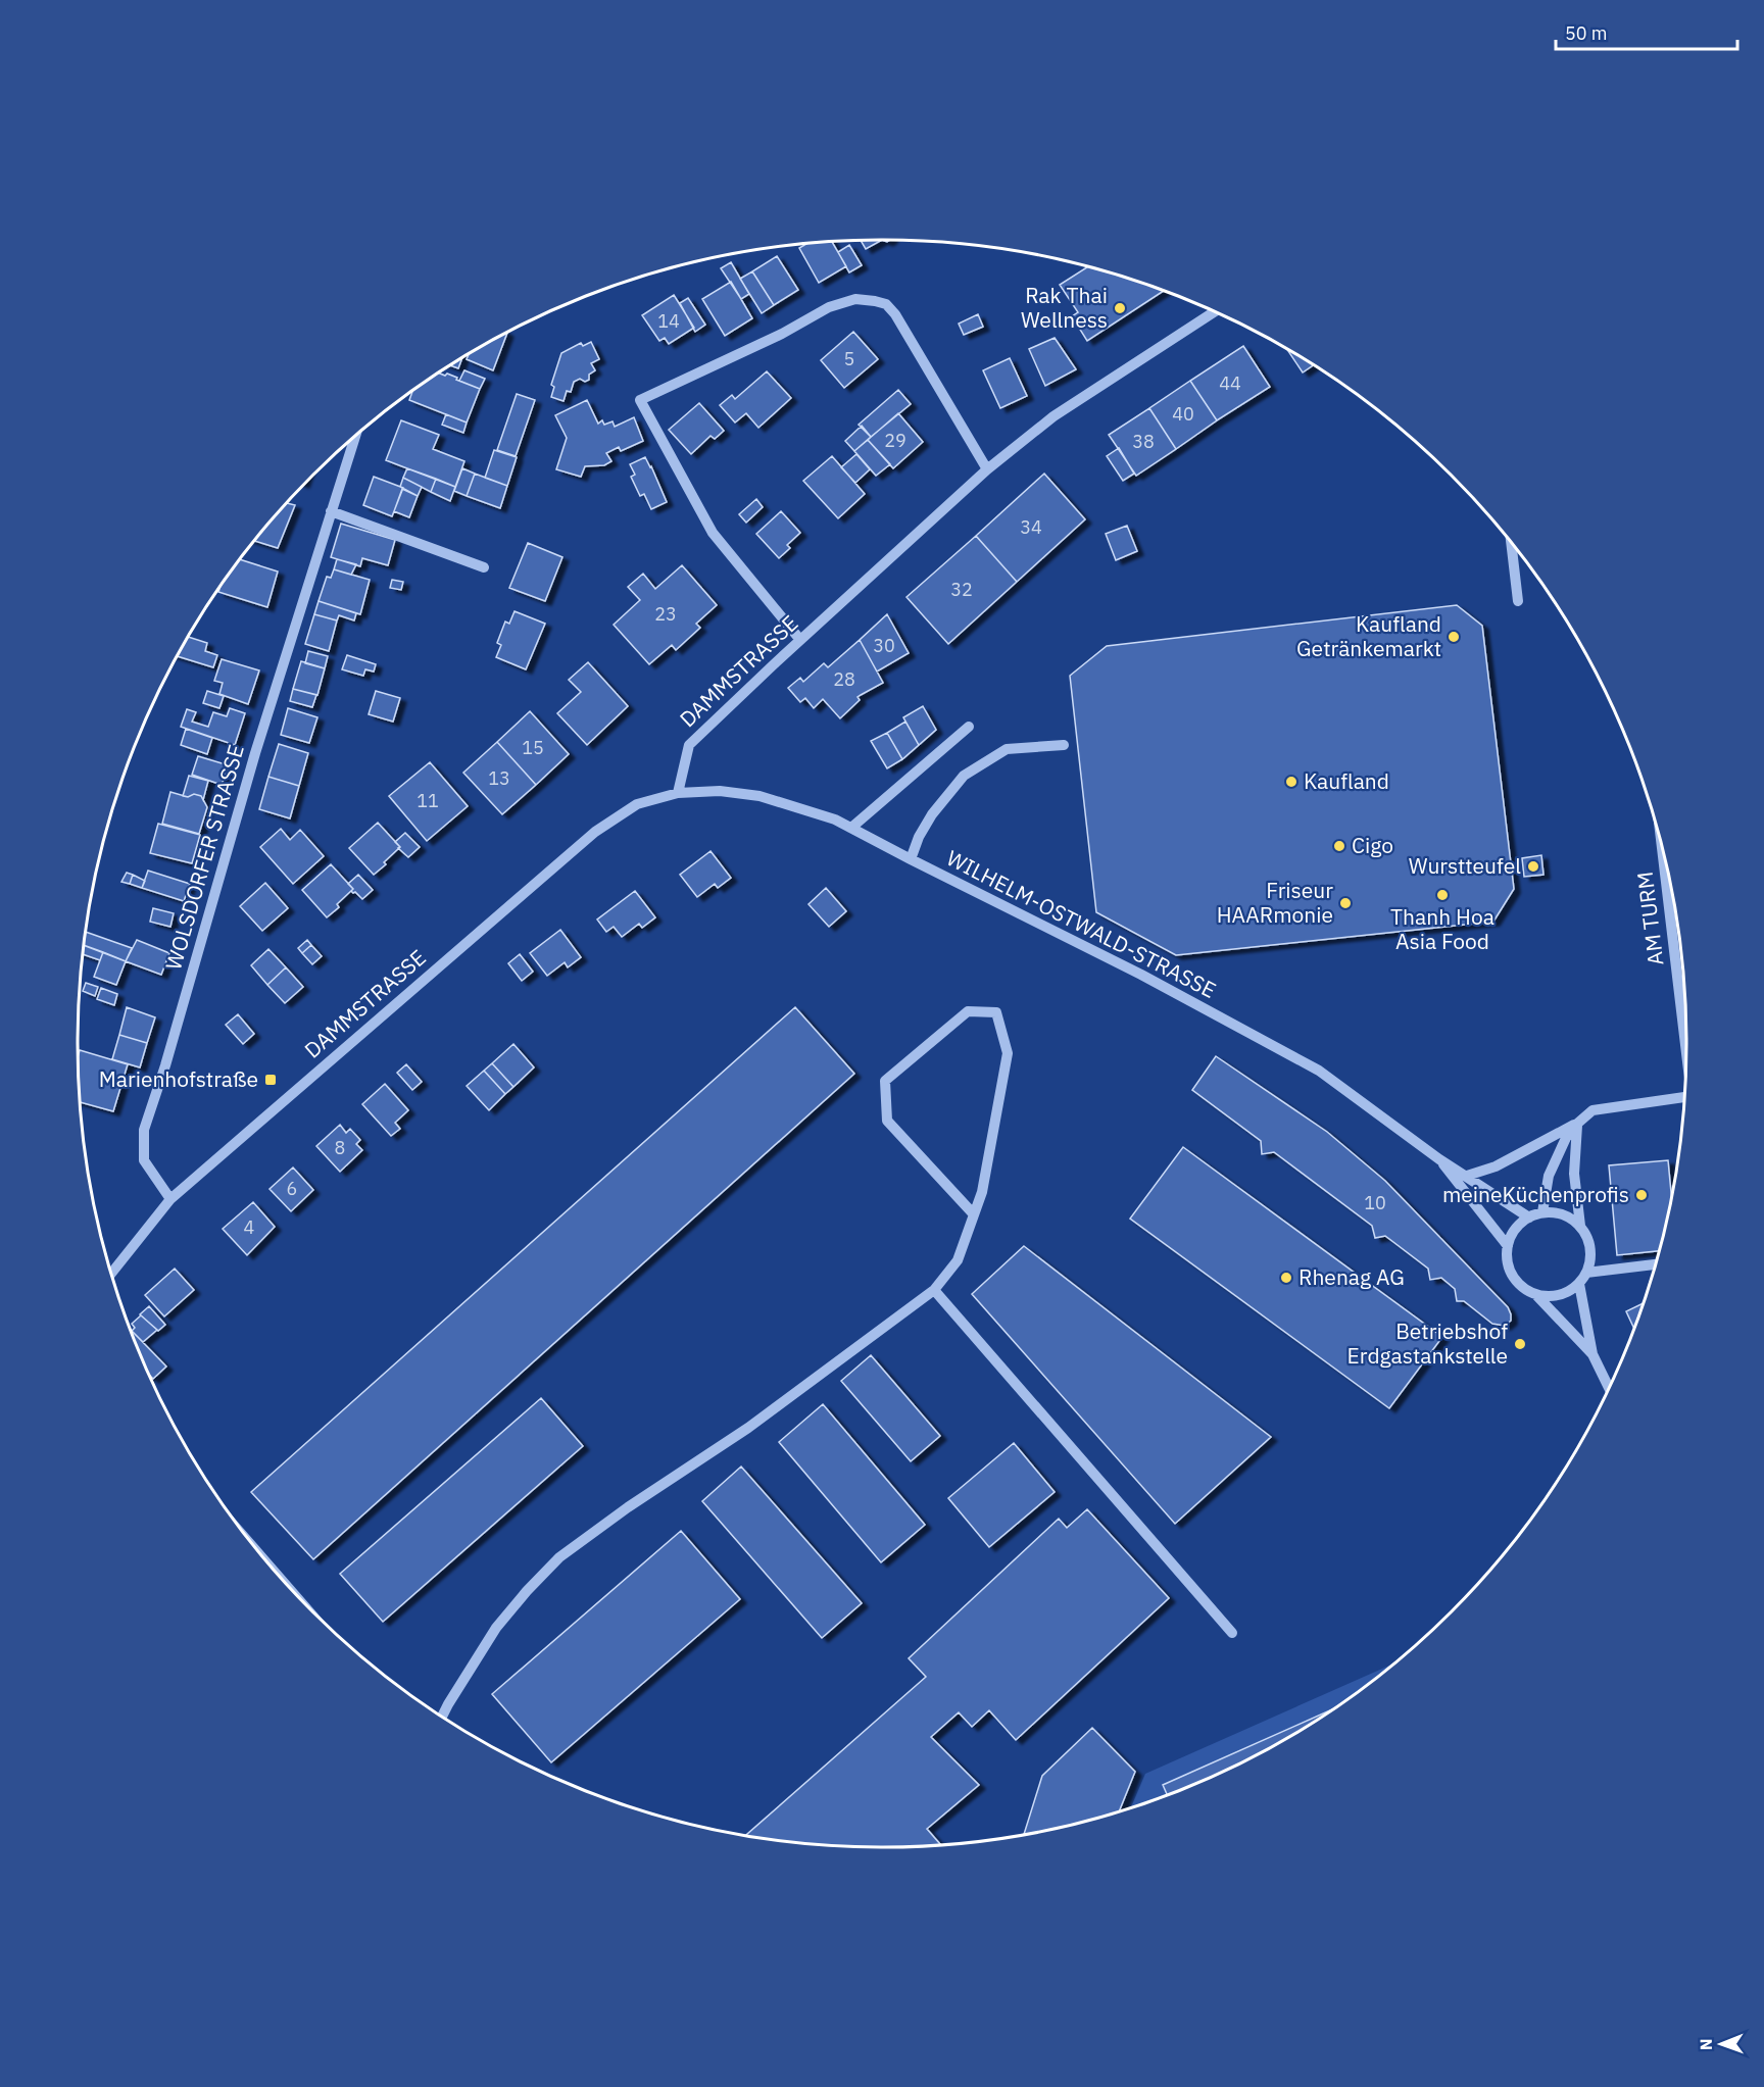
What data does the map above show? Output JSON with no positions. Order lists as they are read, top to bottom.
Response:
{
  "streets": {
    "street": [
      "DAMMSTRASSE",
      "WOLSDORFER STRASSE",
      "AM TURM",
      "WILHELM-OSTWALD-STRASSE"
    ]
  },
  "crossings": [
    ["DAMMSTRASSE", "WOLSDORFER STRASSE"],
    ["DAMMSTRASSE", "WILHELM-OSTWALD-STRASSE"],
    ["AM TURM", "WILHELM-OSTWALD-STRASSE"]
  ],
  "places": {
    "other": [
      "Rak Thai Wellness",
      "Kaufland Getränkemarkt",
      "Kaufland",
      "Cigo",
      "Wurstteufel",
      "Thanh Hoa Asia Food",
      "Friseur HAARmonie",
      "meineKüchenprofis",
      "Rhenag AG",
      "Betriebshof Erdgastankstelle"
    ],
    "transit": ["Marienhofstraße"]
  },
  "house_numbers": [
    "14",
    "5",
    "44",
    "40",
    "29",
    "38",
    "34",
    "32",
    "23",
    "30",
    "28",
    "15",
    "13",
    "11",
    "8",
    "6",
    "10",
    "4"
  ],
  "scale_bar": "50 m",
  "north": "left"
}
